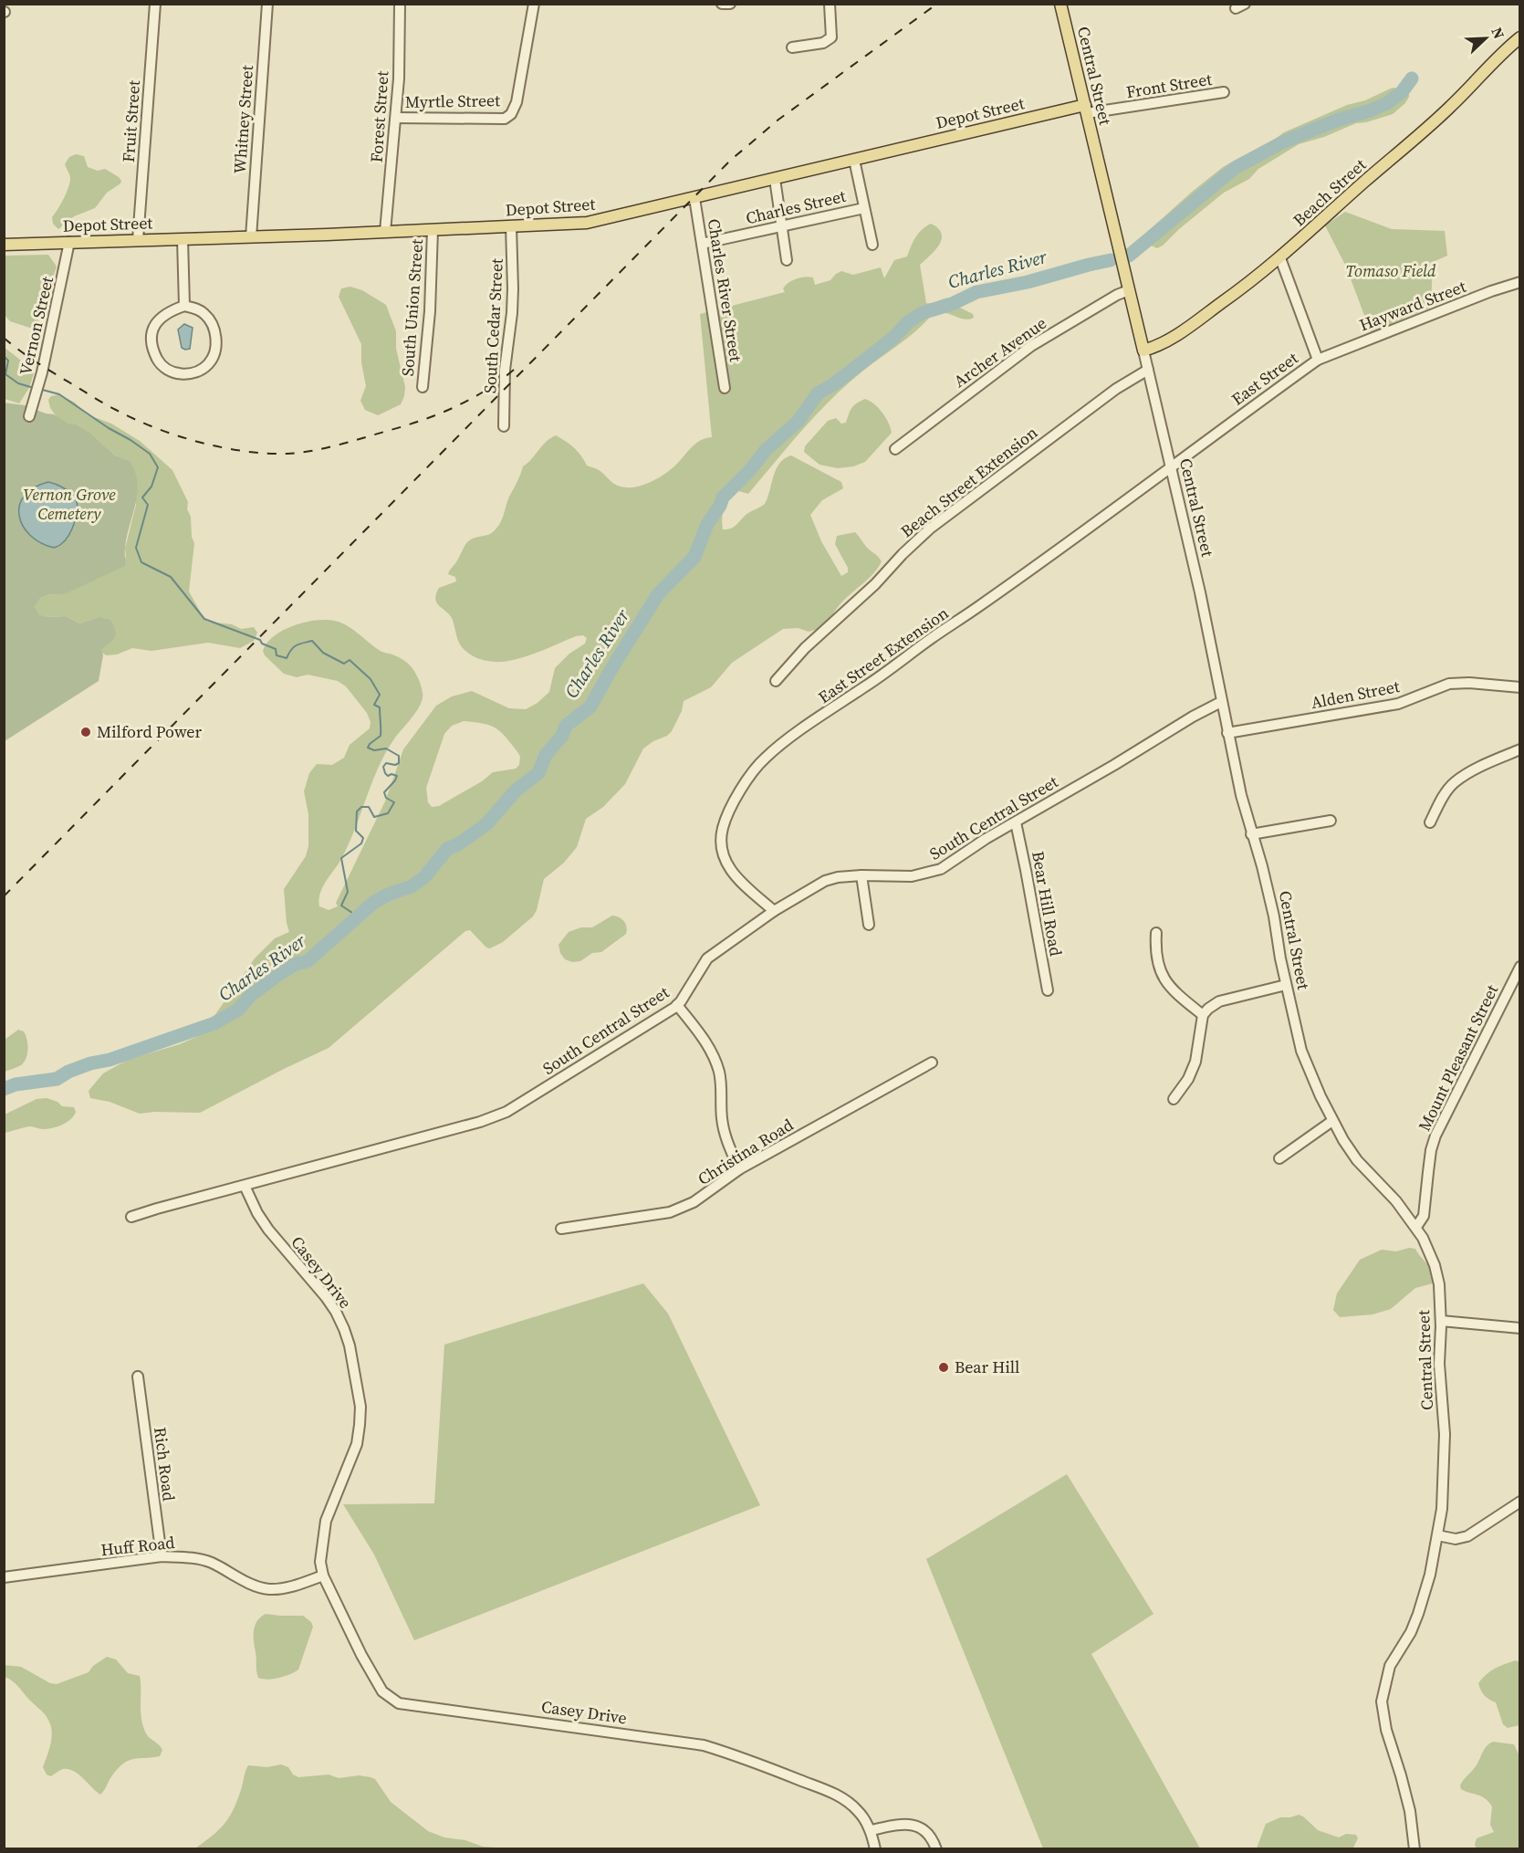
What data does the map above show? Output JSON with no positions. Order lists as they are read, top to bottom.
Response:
{
  "streets": {
    "main road": ["Central Street", "Depot Street", "Beach Street"],
    "street": [
      "Front Street",
      "Myrtle Street",
      "Forest Street",
      "Whitney Street",
      "Fruit Street",
      "Charles Street",
      "Charles River Street",
      "Hayward Street",
      "South Union Street",
      "Vernon Street",
      "South Cedar Street",
      "Archer Avenue",
      "East Street",
      "Beach Street Extension",
      "East Street Extension",
      "Alden Street",
      "South Central Street",
      "Bear Hill Road",
      "Mount Pleasant Street",
      "Christina Road",
      "Casey Drive",
      "Rich Road",
      "Huff Road"
    ]
  },
  "crossings": [
    ["Central Street", "Front Street"],
    ["Central Street", "Depot Street"],
    ["Central Street", "Beach Street"],
    ["Central Street", "Archer Avenue"],
    ["Central Street", "East Street"],
    ["Central Street", "Beach Street Extension"],
    ["Central Street", "East Street Extension"],
    ["Central Street", "Alden Street"],
    ["Central Street", "South Central Street"],
    ["Central Street", "Mount Pleasant Street"],
    ["Front Street", "Depot Street"],
    ["Myrtle Street", "Forest Street"],
    ["Depot Street", "Forest Street"],
    ["Depot Street", "Whitney Street"],
    ["Depot Street", "Fruit Street"],
    ["Depot Street", "Charles River Street"],
    ["Depot Street", "South Union Street"],
    ["Depot Street", "Vernon Street"],
    ["Depot Street", "South Cedar Street"],
    ["Beach Street", "East Street"],
    ["Charles Street", "Charles River Street"],
    ["Hayward Street", "East Street"],
    ["East Street", "East Street Extension"],
    ["East Street Extension", "South Central Street"],
    ["South Central Street", "Bear Hill Road"],
    ["South Central Street", "Casey Drive"],
    ["Casey Drive", "Huff Road"],
    ["Rich Road", "Huff Road"]
  ],
  "water": ["Charles River"],
  "parks": ["Tomaso Field", "Vernon Grove Cemetery"],
  "places": ["Milford Power", "Bear Hill"],
  "north": "top right"
}
